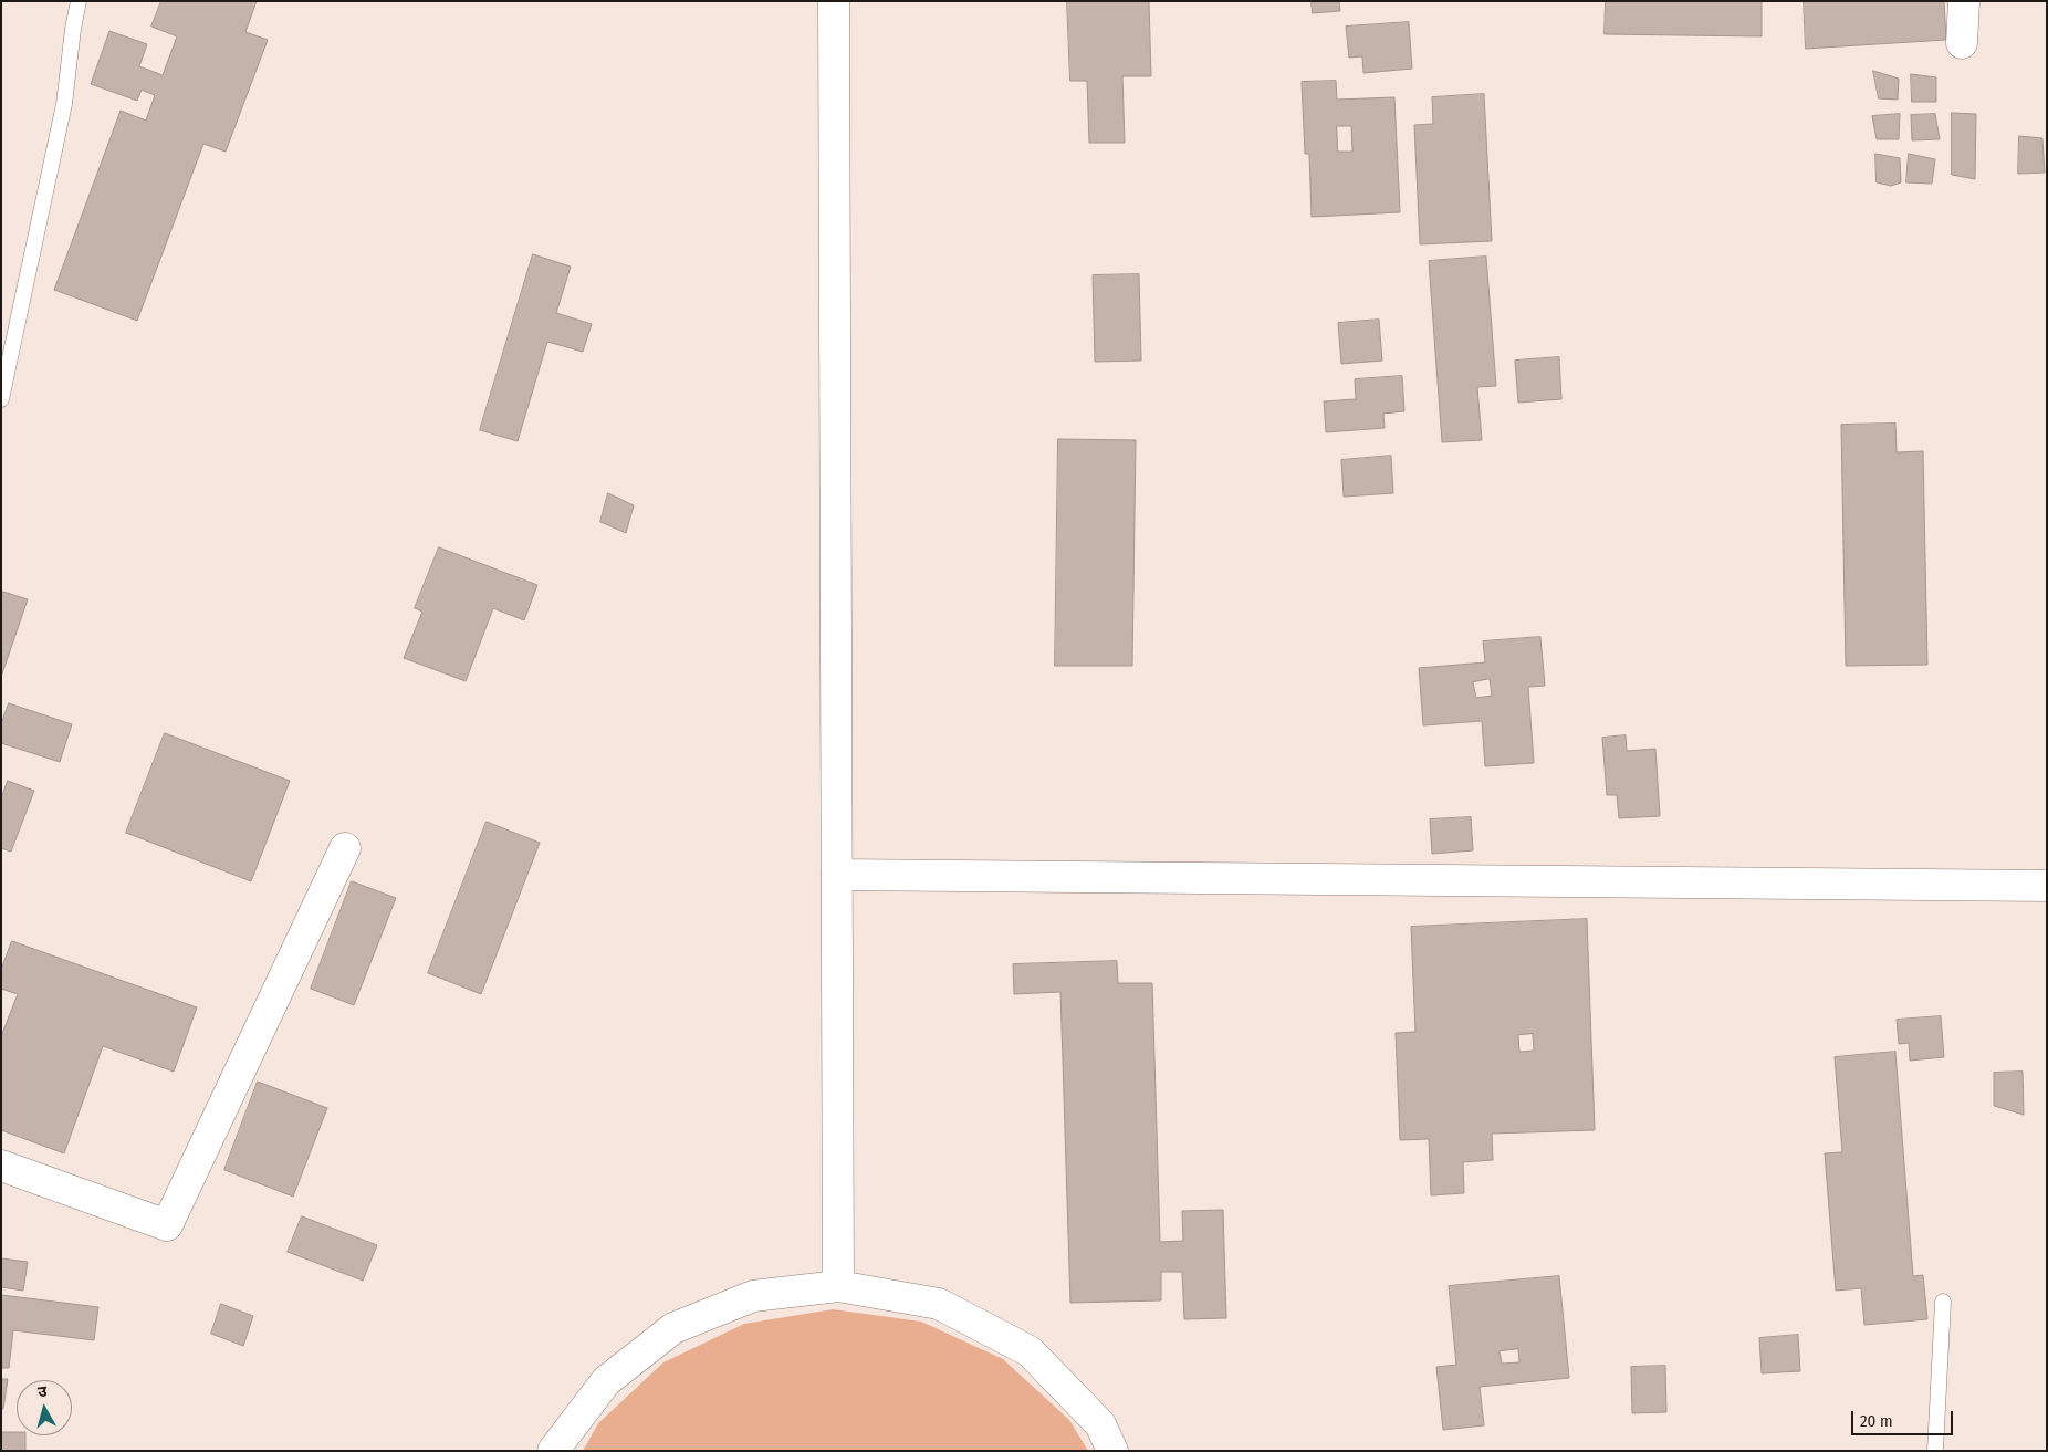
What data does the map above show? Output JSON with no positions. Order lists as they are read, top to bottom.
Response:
{
  "scale_bar": "20 m",
  "north": "top"
}
